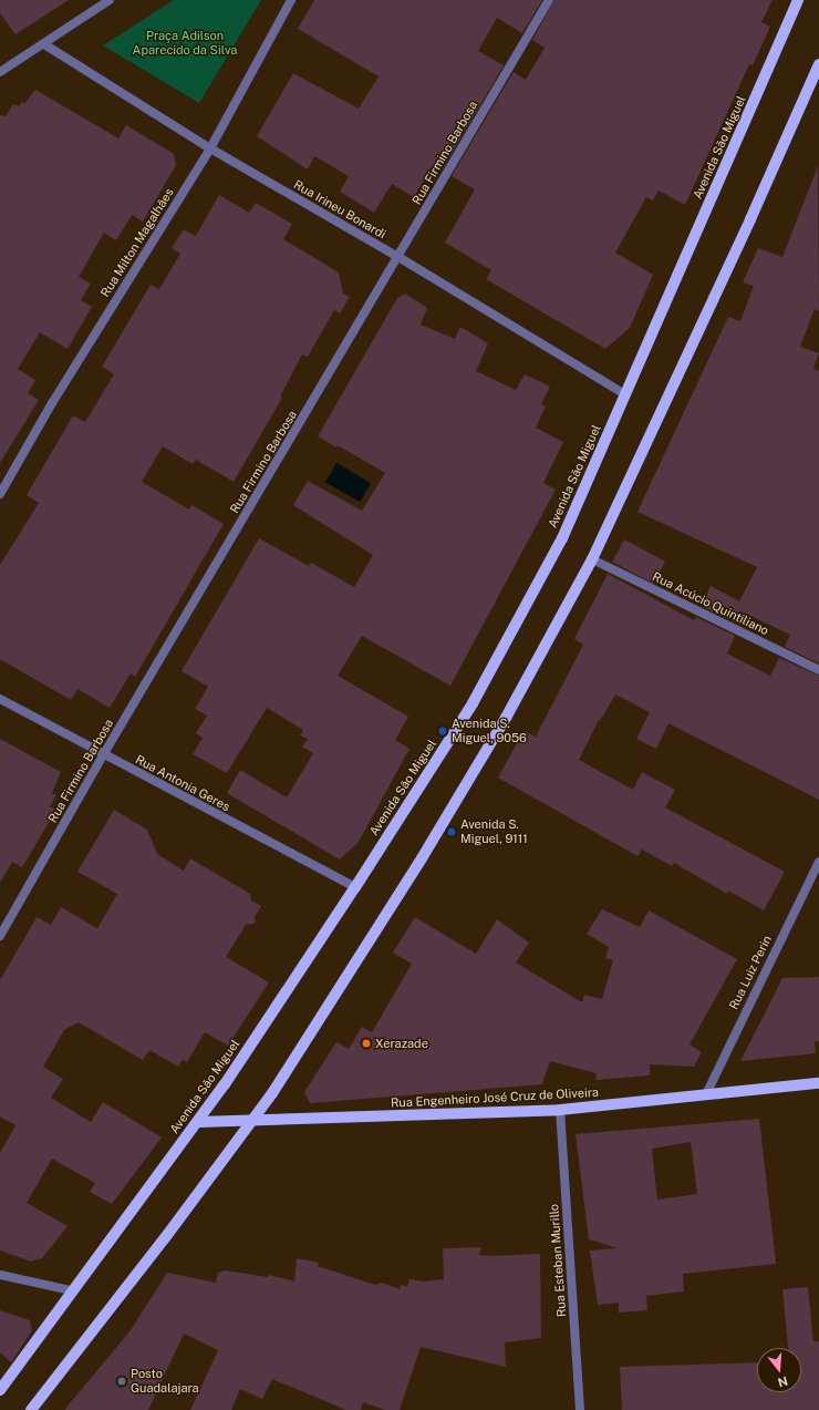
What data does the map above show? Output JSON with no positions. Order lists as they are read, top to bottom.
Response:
{
  "streets": {
    "main road": ["Avenida São Miguel", "Rua Engenheiro José Cruz de Oliveira"],
    "street": [
      "Rua Firmino Barbosa",
      "Rua Irineu Bonardi",
      "Rua Milton Magalhães",
      "Rua Acúcio Quintiliano",
      "Rua Antonia Geres",
      "Rua Luiz Perin",
      "Rua Esteban Murillo"
    ]
  },
  "crossings": [
    ["Avenida São Miguel", "Rua Irineu Bonardi"],
    ["Avenida São Miguel", "Rua Antonia Geres"],
    ["Avenida São Miguel", "Rua Engenheiro José Cruz de Oliveira"],
    ["Rua Firmino Barbosa", "Rua Irineu Bonardi"],
    ["Rua Firmino Barbosa", "Rua Antonia Geres"],
    ["Rua Irineu Bonardi", "Rua Milton Magalhães"],
    ["Rua Luiz Perin", "Rua Engenheiro José Cruz de Oliveira"],
    ["Rua Engenheiro José Cruz de Oliveira", "Rua Esteban Murillo"]
  ],
  "parks": ["Praça Adilson Aparecido da Silva"],
  "places": [
    "Avenida S. Miguel, 9056",
    "Avenida S. Miguel, 9111",
    "Xerazade",
    "Posto Guadalajara"
  ],
  "north": "bottom"
}
